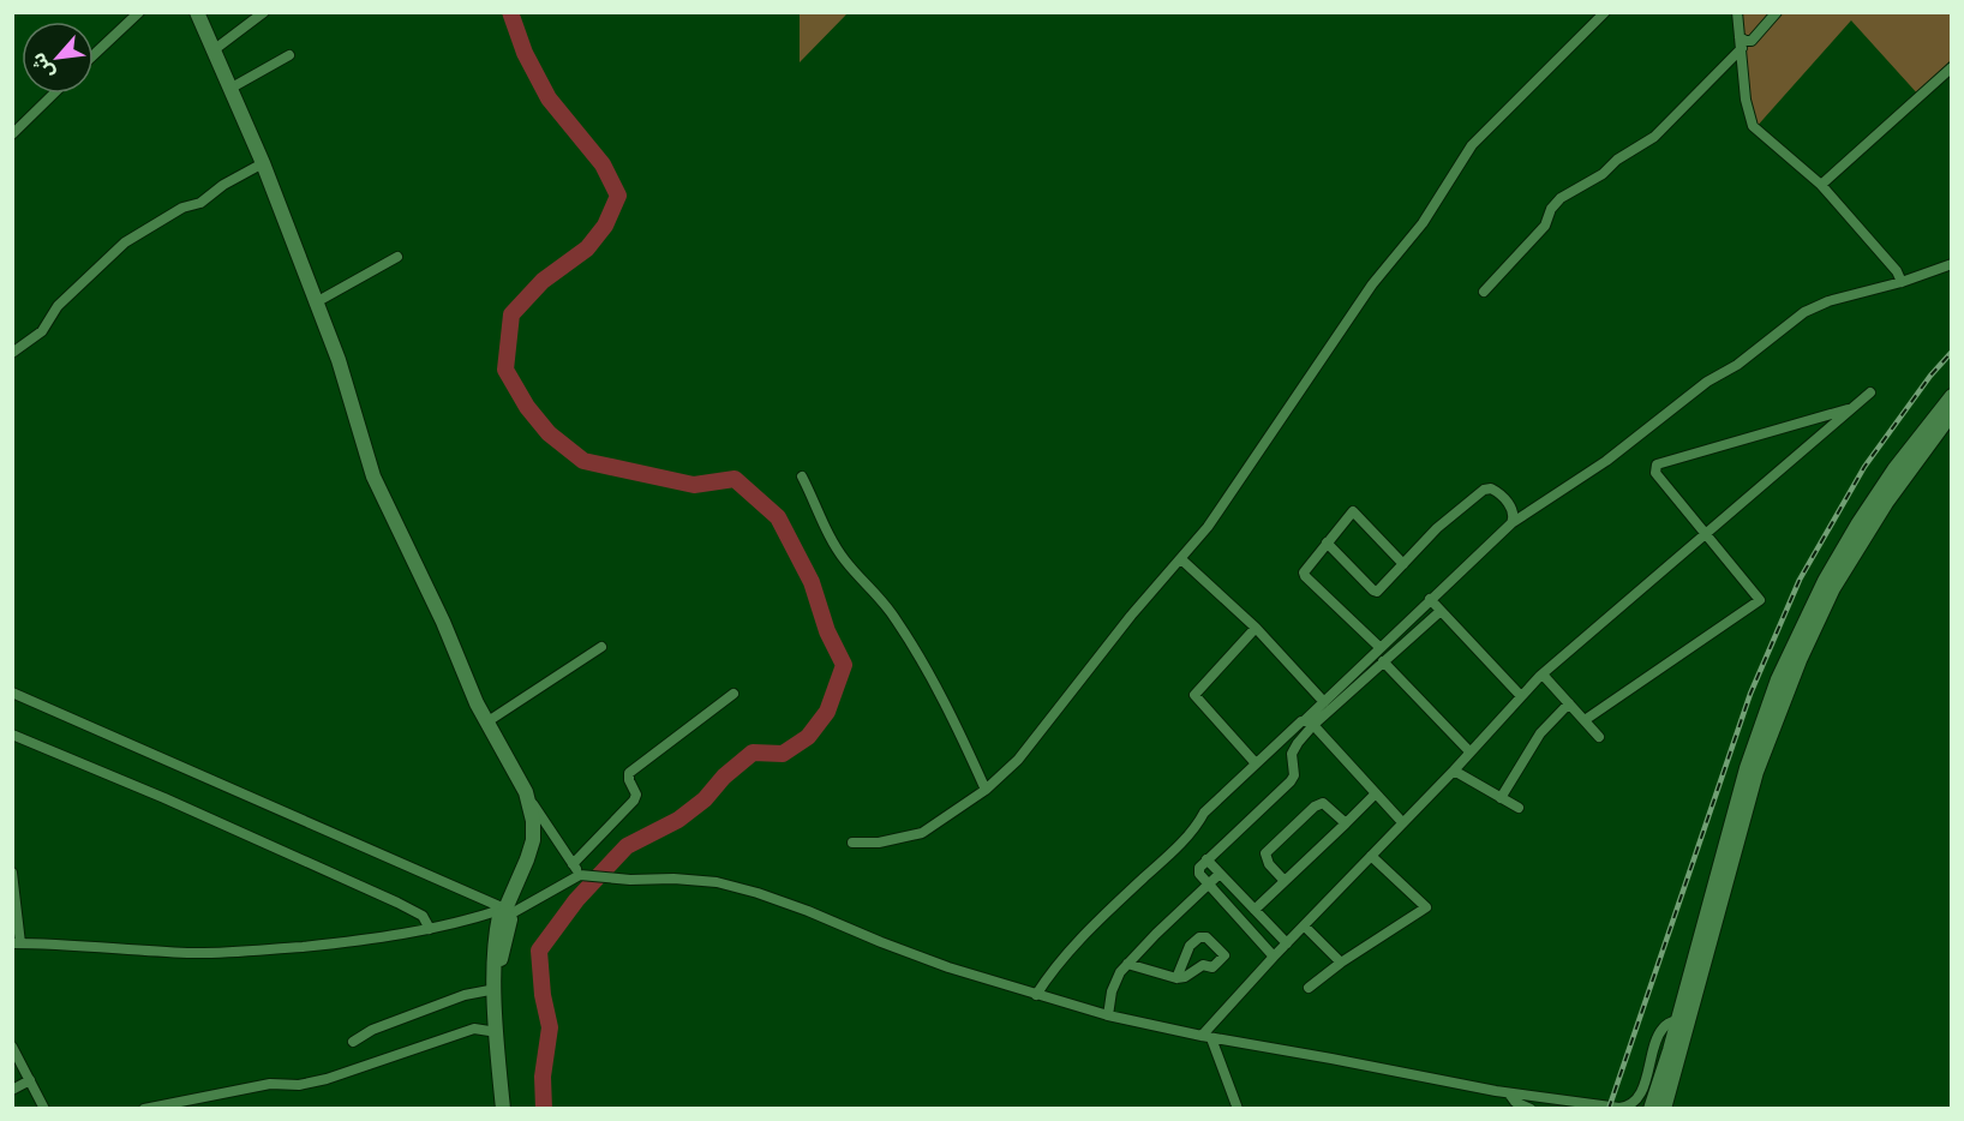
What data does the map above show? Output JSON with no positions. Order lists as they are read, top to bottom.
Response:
{
  "north": "bottom left"
}
